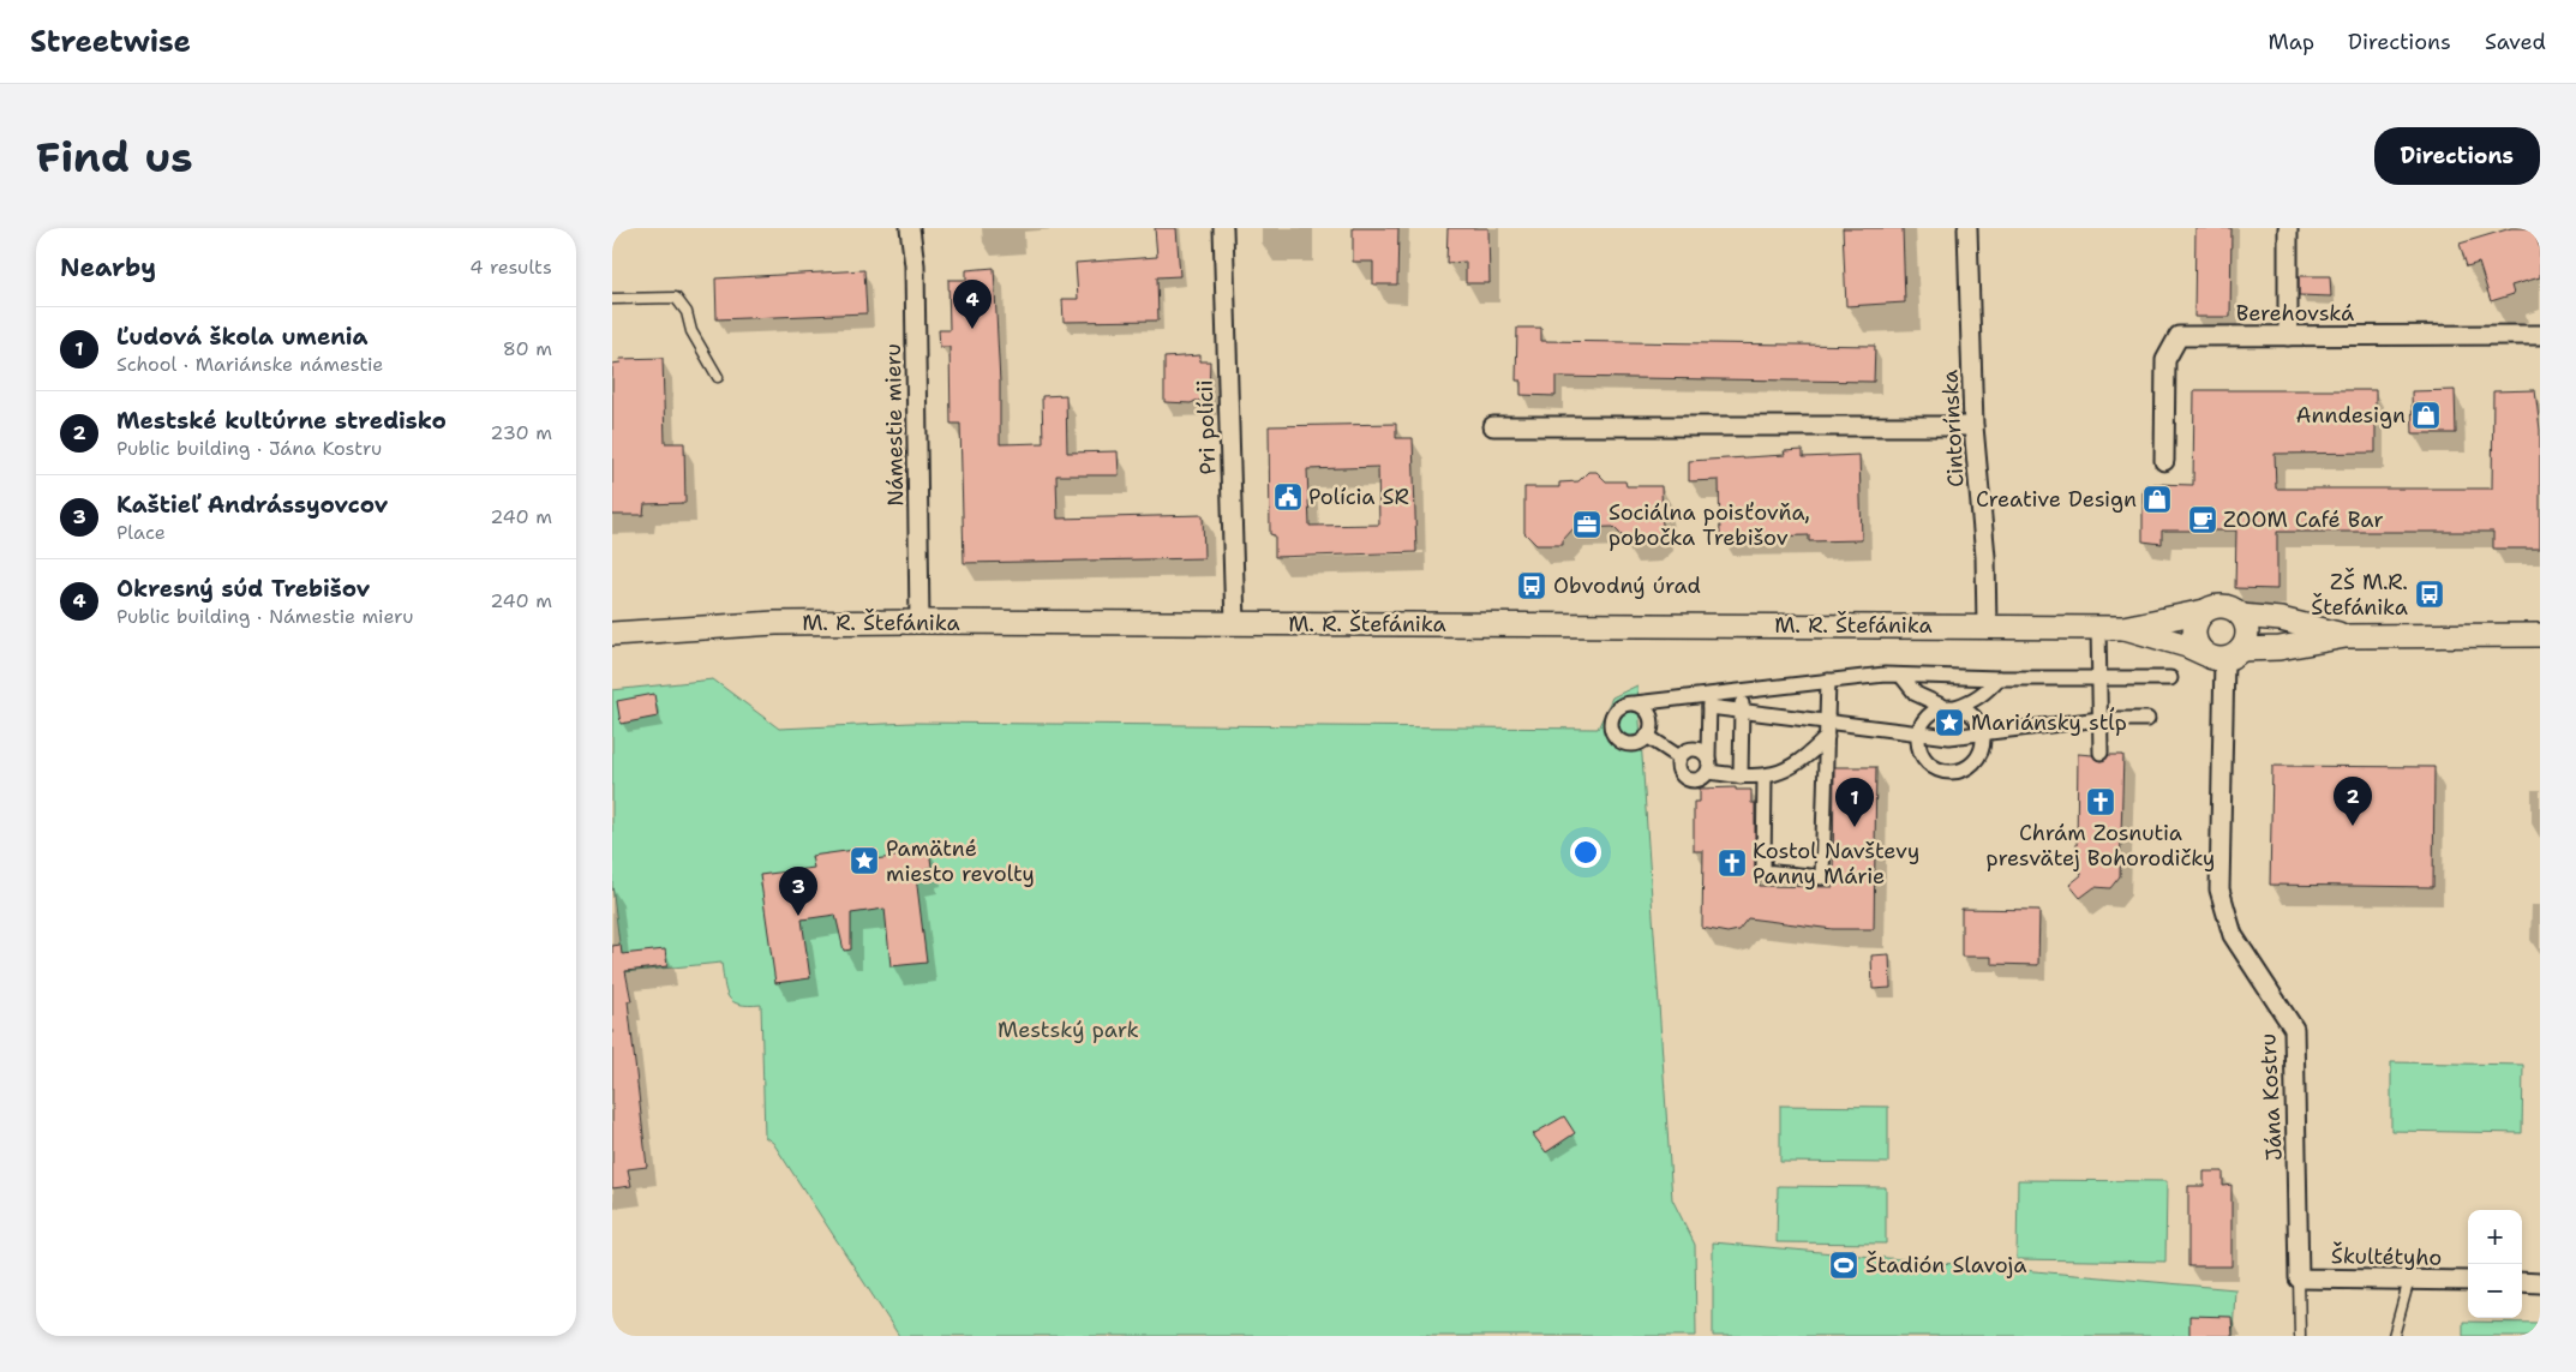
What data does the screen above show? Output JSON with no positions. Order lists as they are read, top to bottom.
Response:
{
  "streets": {
    "street": [
      "Berehovská",
      "Námestie mieru",
      "Pri polícii",
      "Cintorínska",
      "M. R. Štefánika",
      "Jána Kostru",
      "Škultétyho"
    ]
  },
  "crossings": [
    ["Námestie mieru", "M. R. Štefánika"],
    ["Pri polícii", "M. R. Štefánika"],
    ["Cintorínska", "M. R. Štefánika"],
    ["M. R. Štefánika", "Jána Kostru"],
    ["Jána Kostru", "Škultétyho"]
  ],
  "parks": ["Mestský park"],
  "places": {
    "shop": ["Anndesign", "Creative Design"],
    "public building": ["Polícia SR"],
    "cafe": ["ZOOM Café Bar"],
    "office": ["Sociálna poisťovňa, pobočka Trebišov"],
    "bus stop": ["Obvodný úrad", "ZŠ M.R. Štefánika"],
    "place": ["Mariánsky stĺp", "Pamätné miesto revolty"],
    "church": ["Chrám Zosnutia presvätej Bohorodičky", "Kostol Navštevy Panny Márie"],
    "sports": ["Štadión Slavoja"]
  },
  "page": {
    "header": "Streetwise",
    "nav": ["Map", "Directions", "Saved"],
    "buttons": "Directions",
    "title": "Find us",
    "heading": ["Nearby", "4 results"],
    "pins": [
      "4",
      "2",
      "1",
      "3"
    ],
    "list": [
      {
        "mark": "1",
        "name": "Ľudová škola umenia",
        "note": "School · Mariánske námestie",
        "value": "80 m"
      },
      {
        "mark": "2",
        "name": "Mestské kultúrne stredisko",
        "note": "Public building · Jána Kostru",
        "value": "230 m"
      },
      {
        "mark": "3",
        "name": "Kaštieľ Andrássyovcov",
        "note": "Place",
        "value": "240 m"
      },
      {
        "mark": "4",
        "name": "Okresný súd Trebišov",
        "note": "Public building · Námestie mieru",
        "value": "240 m"
      }
    ],
    "map_buttons": ["+", "−"]
  }
}
